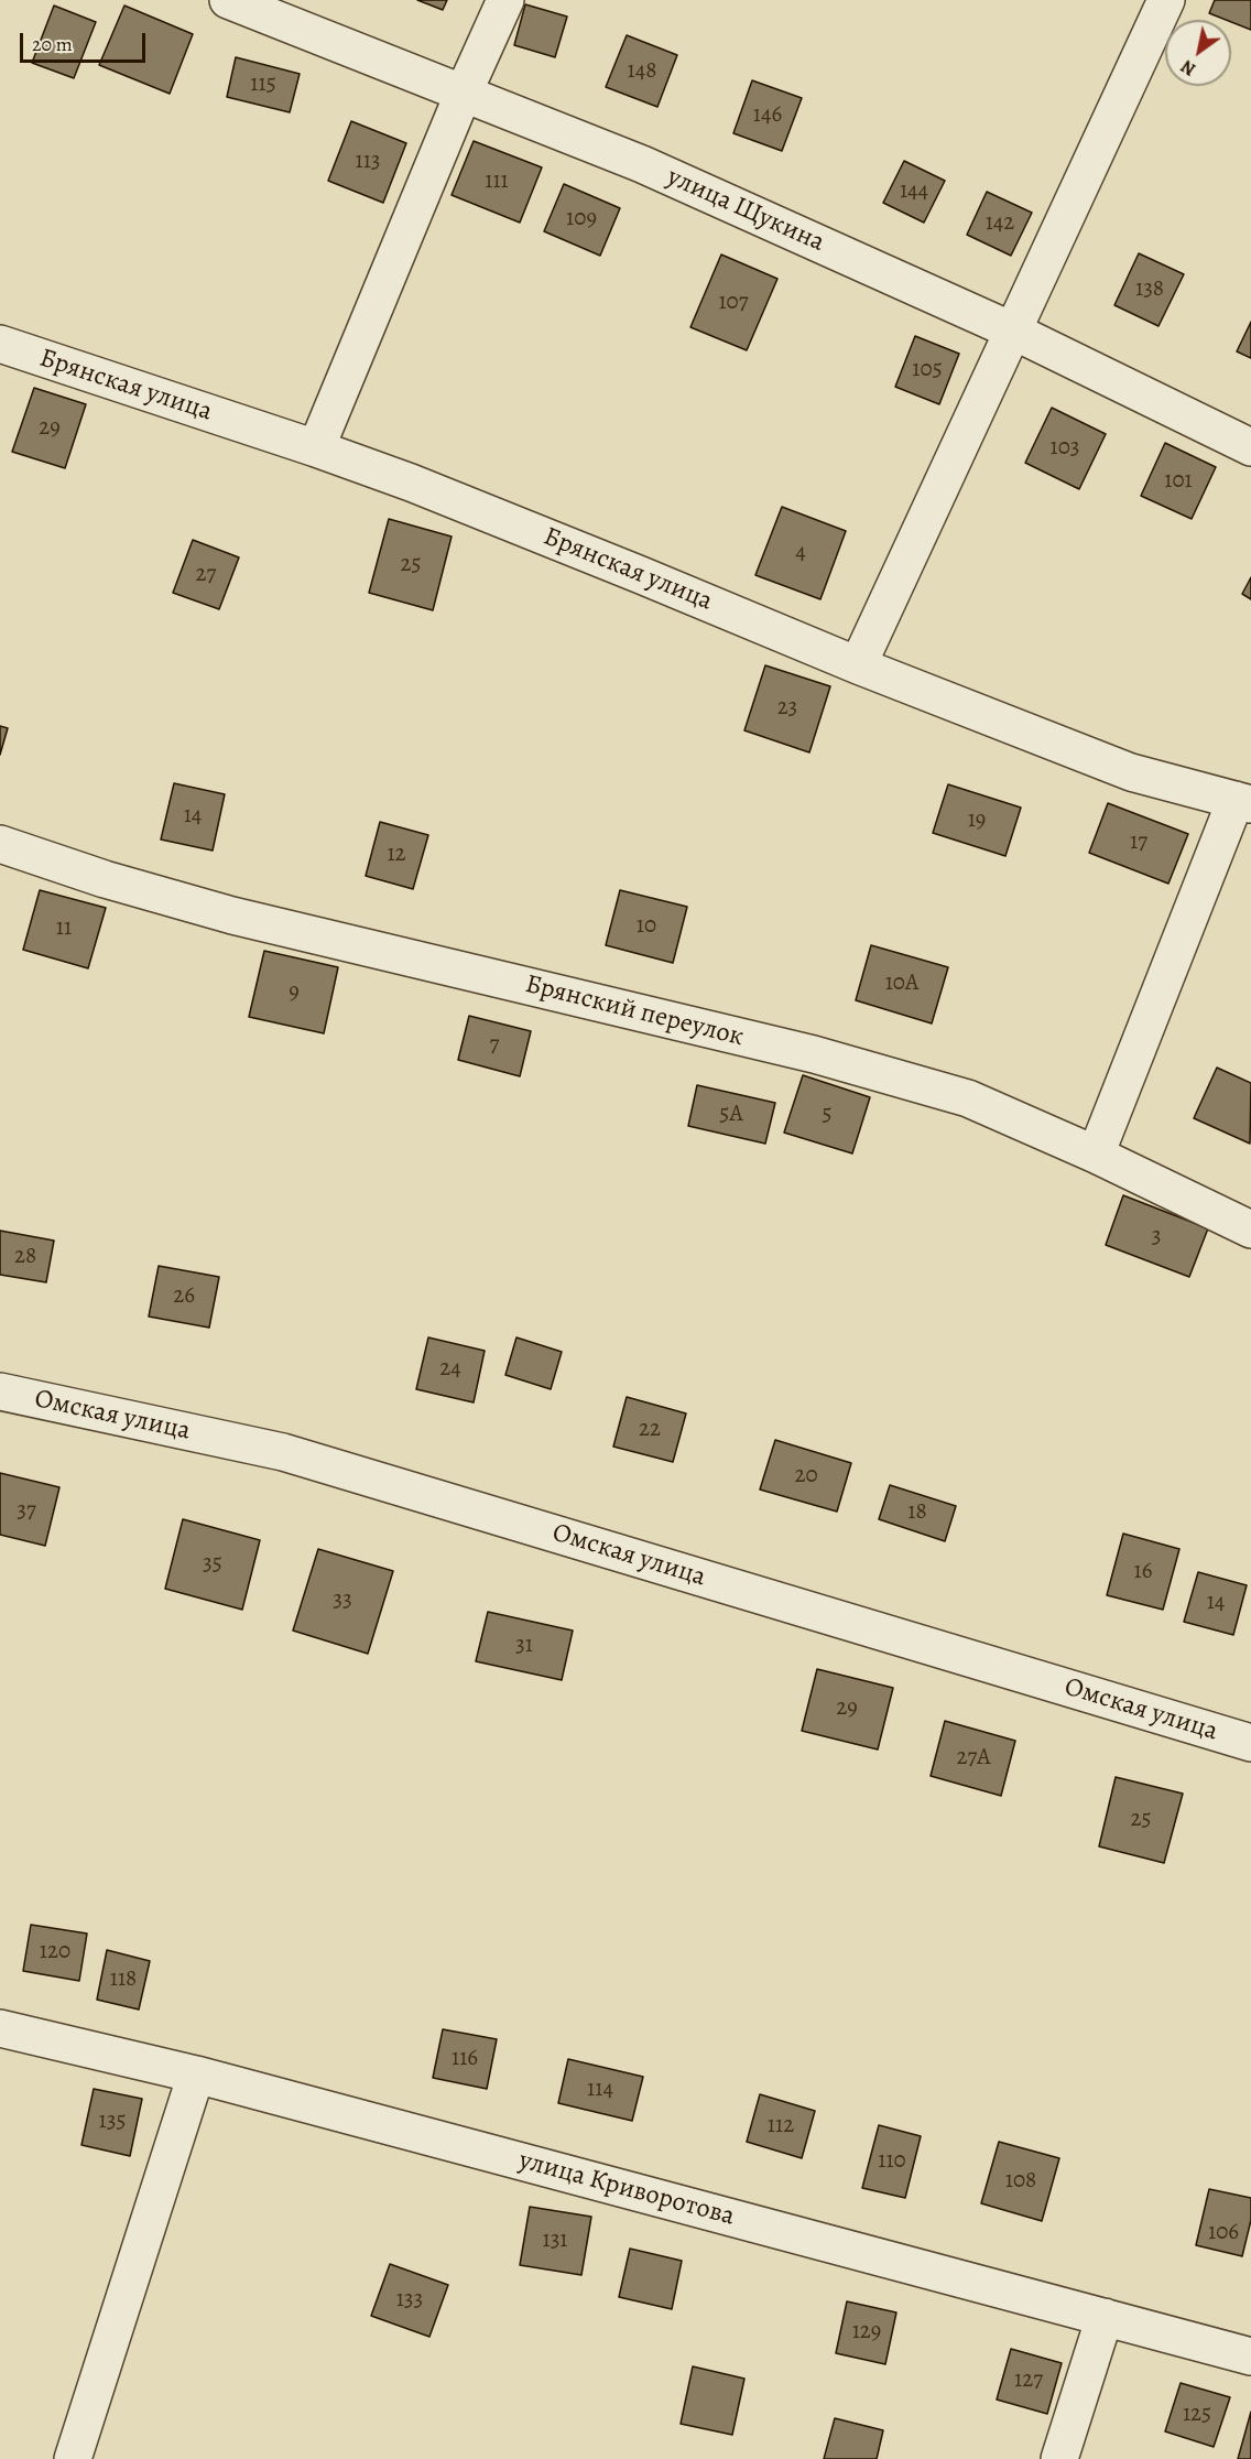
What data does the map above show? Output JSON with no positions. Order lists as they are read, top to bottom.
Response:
{
  "streets": {
    "street": [
      "улица Щукина",
      "Брянская улица",
      "Брянский переулок",
      "Омская улица",
      "улица Криворотова"
    ]
  },
  "house_numbers": [
    "148",
    "115",
    "146",
    "113",
    "111",
    "144",
    "109",
    "142",
    "138",
    "107",
    "105",
    "29",
    "103",
    "101",
    "4",
    "25",
    "27",
    "23",
    "14",
    "19",
    "17",
    "12",
    "10",
    "11",
    "10А",
    "9",
    "7",
    "5А",
    "5",
    "3",
    "28",
    "26",
    "24",
    "22",
    "20",
    "37",
    "18",
    "35",
    "16",
    "33",
    "14",
    "31",
    "29",
    "27А",
    "25",
    "120",
    "118",
    "116",
    "114",
    "135",
    "112",
    "110",
    "108",
    "106",
    "131",
    "133",
    "129",
    "127",
    "125"
  ],
  "scale_bar": "20 m",
  "north": "bottom left"
}
